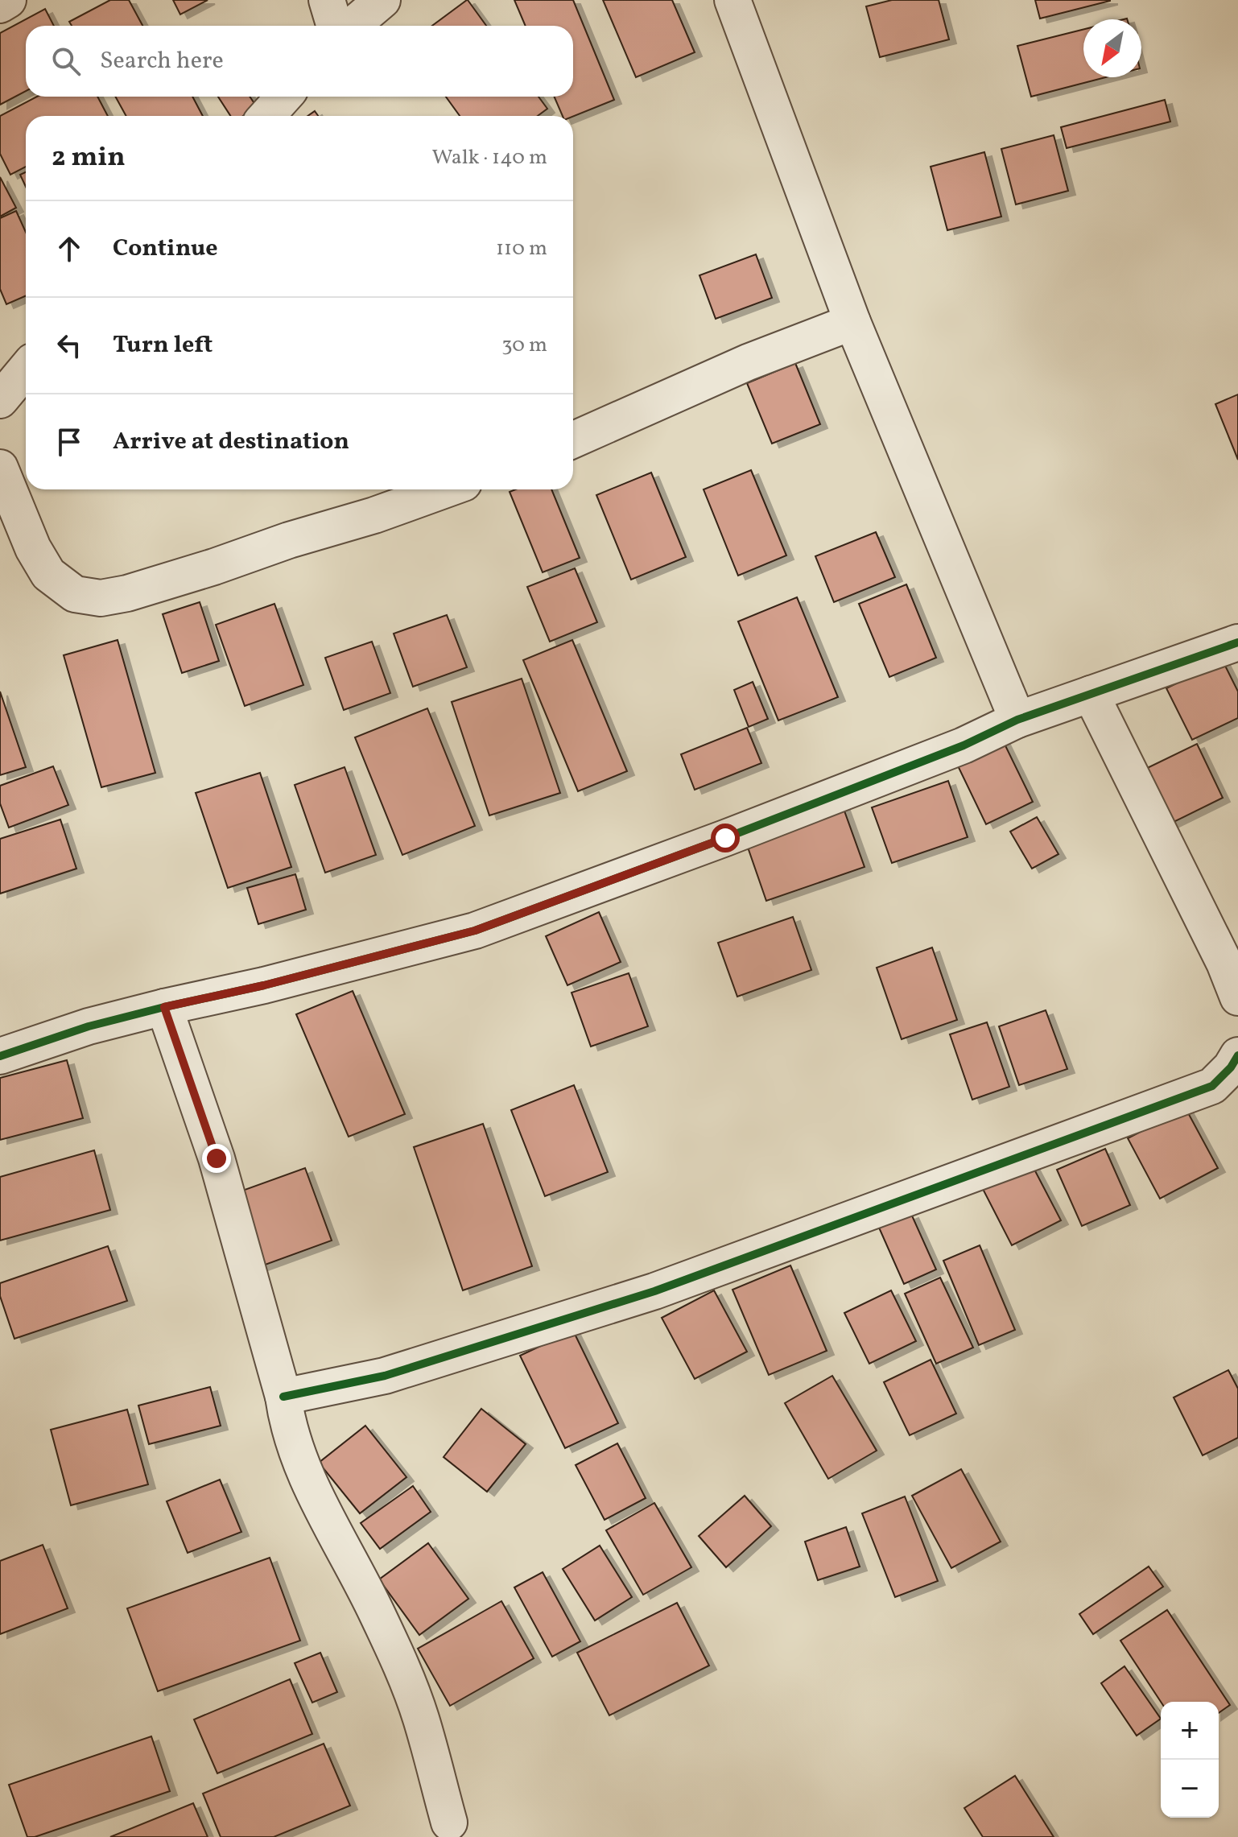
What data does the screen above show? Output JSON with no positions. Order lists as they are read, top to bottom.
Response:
{
  "north": "bottom left",
  "page": {
    "search": "Search here",
    "heading": ["2 min", "Walk · 140 m"],
    "list": [
      ["Continue", "110 m"],
      ["Turn left", "30 m"],
      "Arrive at destination"
    ],
    "map_buttons": ["+", "−"]
  }
}
